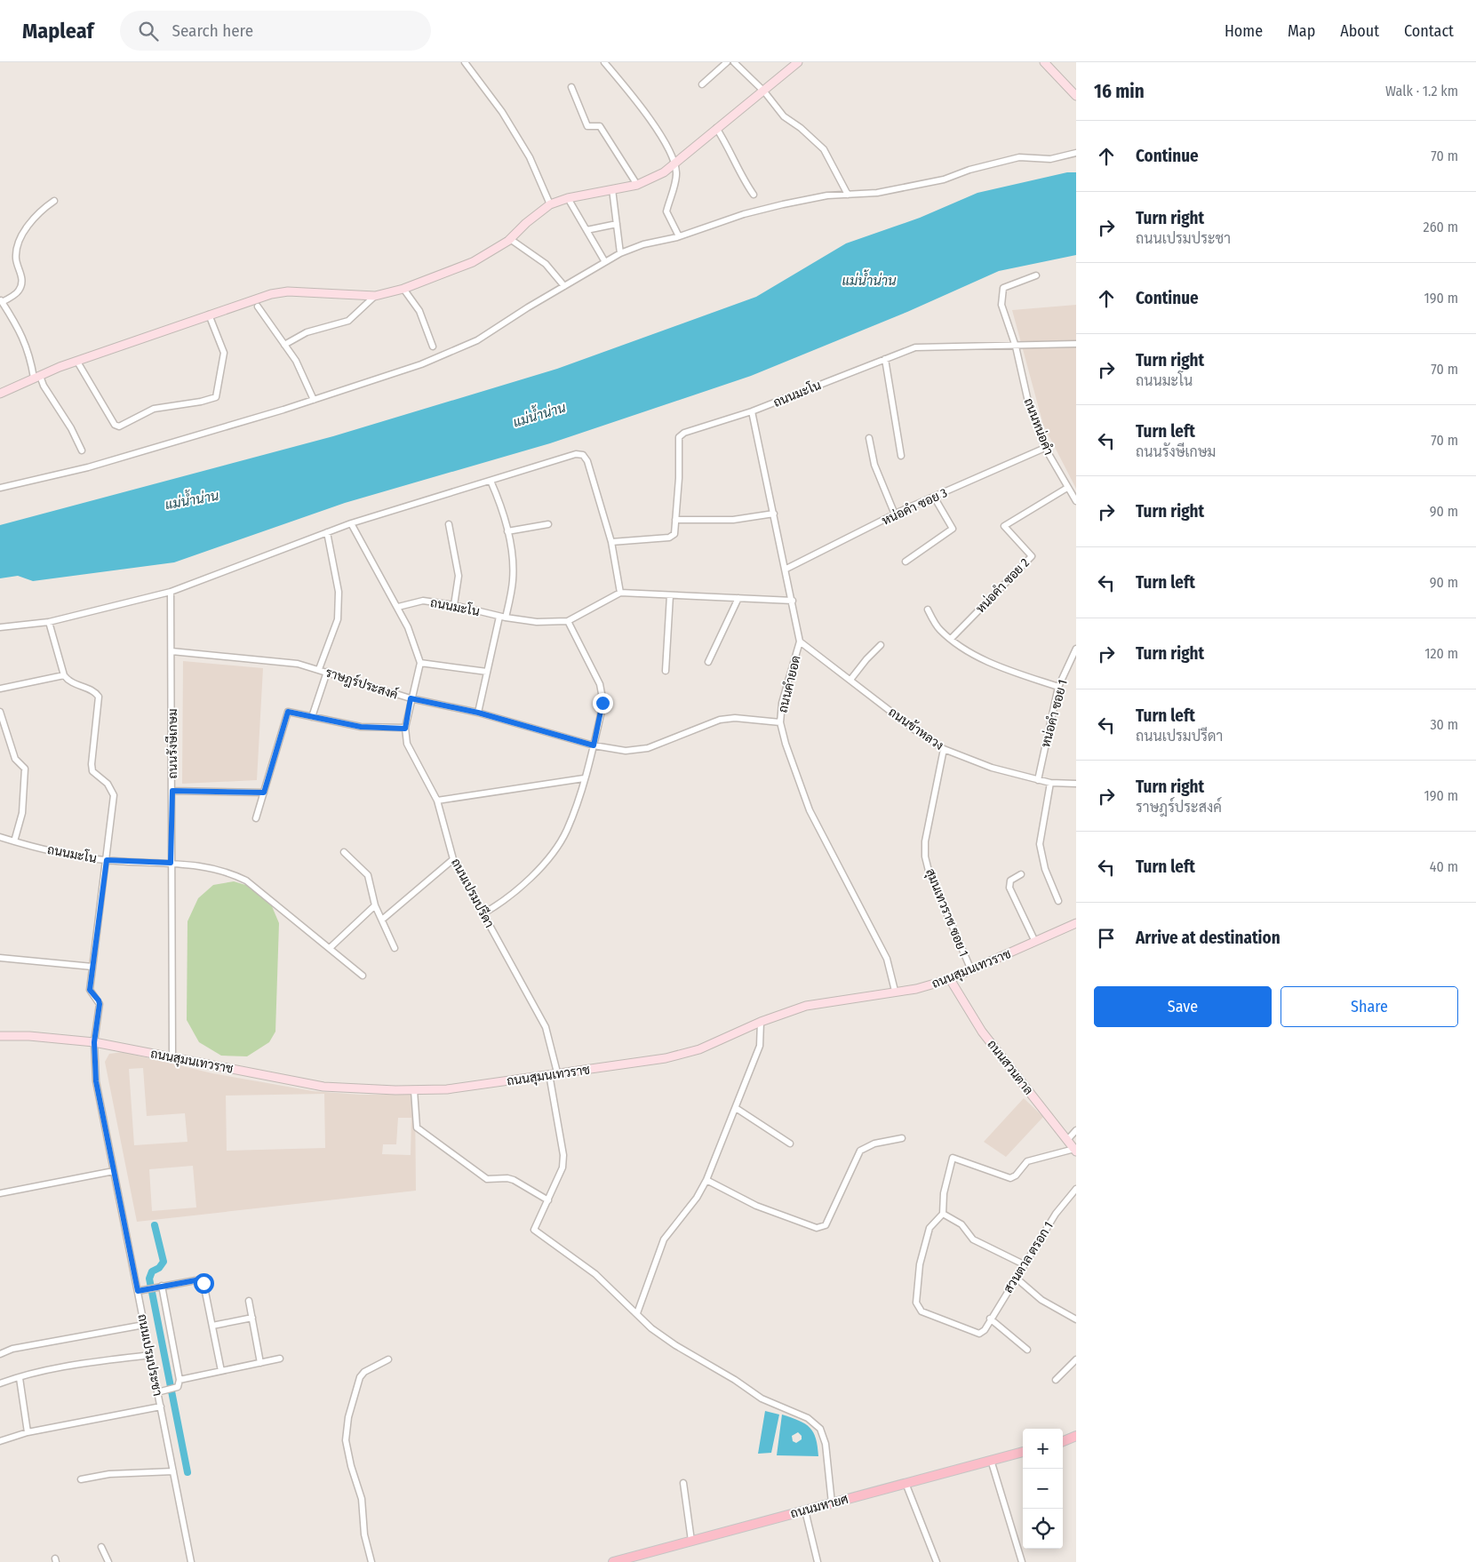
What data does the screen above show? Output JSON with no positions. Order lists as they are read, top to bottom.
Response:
{
  "streets": {
    "main road": ["ถนนมหายศ"],
    "street": [
      "ถนนมะโน",
      "ถนนหน่อคำ",
      "หน่อคำ ซอย 3",
      "หน่อคำ ซอย 2",
      "ราษฎร์ประสงค์",
      "ถนนคำยอด",
      "หน่อคำ ซอย 1",
      "ถนนข้าหลวง",
      "ถนนรังษีเกษม",
      "ถนนเปรมปรีดา",
      "สุมนเทวราช ซอย 1",
      "ถนนสุมนเทวราช",
      "ถนนสวนตาล",
      "สวนตาล ตรอก 1",
      "ถนนเปรมประชา"
    ]
  },
  "crossings": [
    ["ถนนมะโน", "ถนนหน่อคำ"],
    ["ถนนมะโน", "ถนนคำยอด"],
    ["ถนนมะโน", "ถนนรังษีเกษม"],
    ["ถนนมะโน", "ถนนเปรมประชา"],
    ["ถนนหน่อคำ", "หน่อคำ ซอย 3"],
    ["ถนนหน่อคำ", "หน่อคำ ซอย 2"],
    ["หน่อคำ ซอย 3", "ถนนคำยอด"],
    ["ราษฎร์ประสงค์", "ถนนคำยอด"],
    ["ราษฎร์ประสงค์", "ถนนรังษีเกษม"],
    ["ราษฎร์ประสงค์", "ถนนเปรมปรีดา"],
    ["ถนนคำยอด", "ถนนข้าหลวง"],
    ["ถนนคำยอด", "ถนนสุมนเทวราช"],
    ["หน่อคำ ซอย 1", "ถนนข้าหลวง"],
    ["ถนนข้าหลวง", "สุมนเทวราช ซอย 1"],
    ["ถนนรังษีเกษม", "ถนนสุมนเทวราช"],
    ["ถนนเปรมปรีดา", "ถนนสุมนเทวราช"],
    ["สุมนเทวราช ซอย 1", "ถนนสุมนเทวราช"],
    ["ถนนสุมนเทวราช", "ถนนสวนตาล"],
    ["ถนนสุมนเทวราช", "ถนนเปรมประชา"]
  ],
  "water": ["แม่น้ำน่าน"],
  "page": {
    "header": "Mapleaf",
    "search": "Search here",
    "nav": [
      "Home",
      "Map",
      "About",
      "Contact"
    ],
    "heading": ["16 min", "Walk · 1.2 km"],
    "list": [
      ["Continue", "70 m"],
      ["Turn right", "ถนนเปรมประชา", "260 m"],
      ["Continue", "190 m"],
      ["Turn right", "ถนนมะโน", "70 m"],
      ["Turn left", "ถนนรังษีเกษม", "70 m"],
      ["Turn right", "90 m"],
      ["Turn left", "90 m"],
      ["Turn right", "120 m"],
      ["Turn left", "ถนนเปรมปรีดา", "30 m"],
      ["Turn right", "ราษฎร์ประสงค์", "190 m"],
      ["Turn left", "40 m"],
      "Arrive at destination"
    ],
    "buttons": ["Save", "Share"],
    "map_buttons": ["+", "−"]
  }
}
